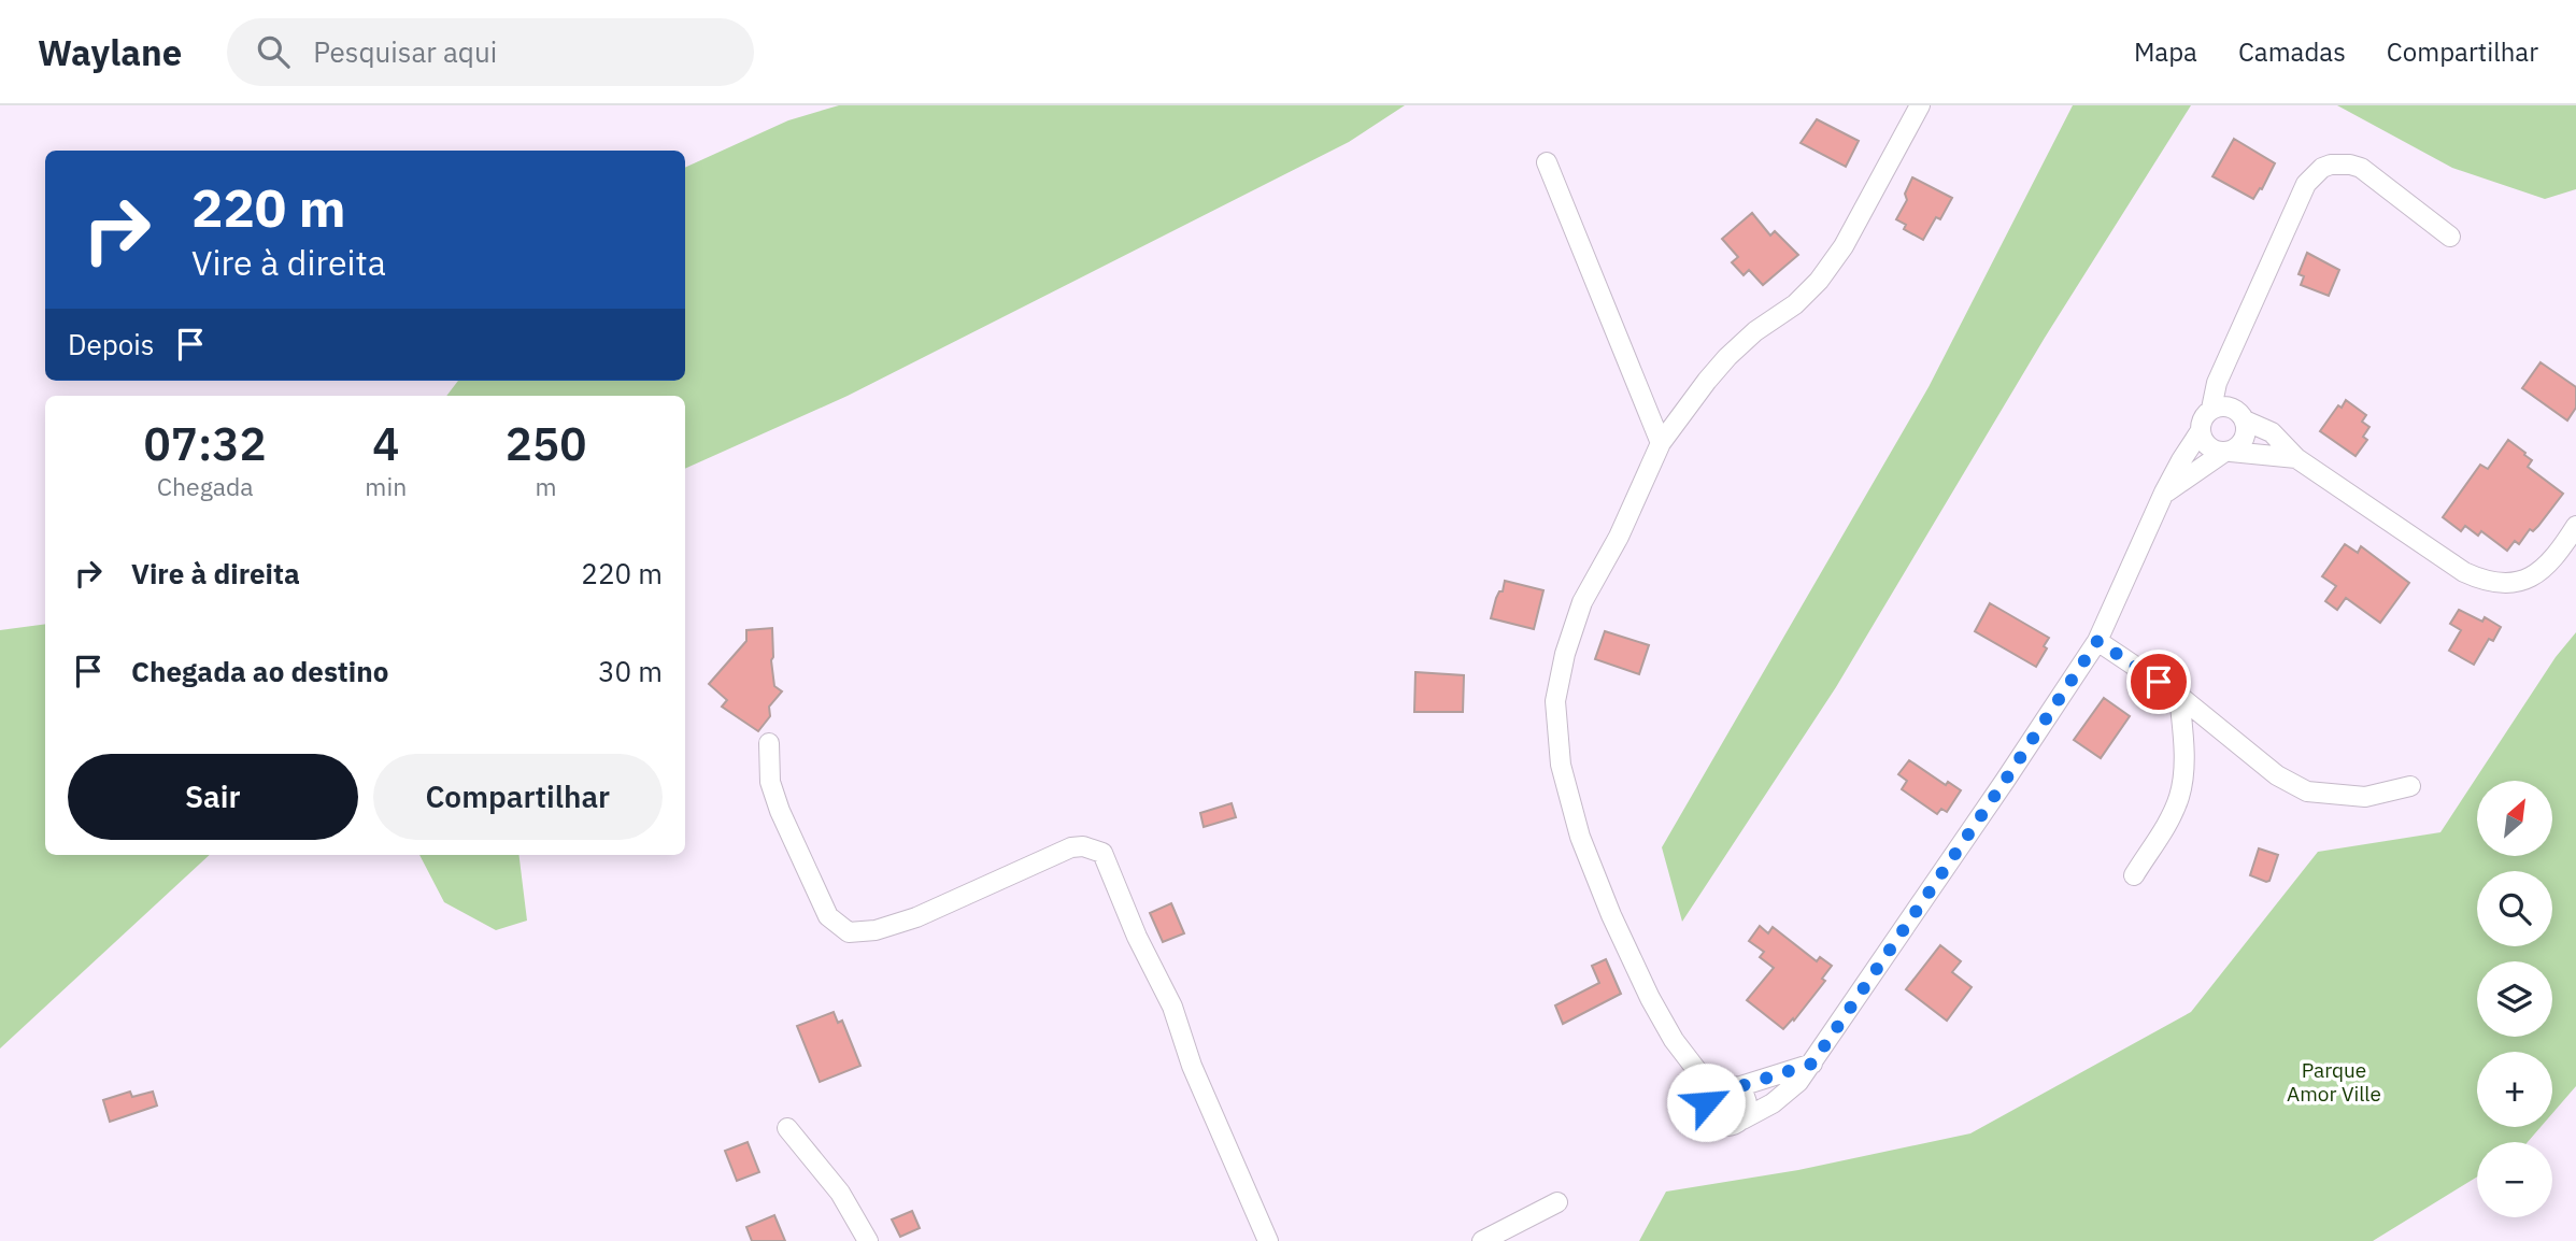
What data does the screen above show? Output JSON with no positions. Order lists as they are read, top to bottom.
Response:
{
  "parks": ["Parque Amor Ville"],
  "north": "top right",
  "page": {
    "header": "Waylane",
    "search": "Pesquisar aqui",
    "nav": ["Mapa", "Camadas", "Compartilhar"],
    "turn": ["220 m", "Vire à direita"],
    "then": "Depois",
    "eta": [
      "07:32",
      "Chegada",
      "4",
      "min",
      "250",
      "m"
    ],
    "list": [
      {
        "name": "Vire à direita",
        "value": "220 m"
      },
      {
        "name": "Chegada ao destino",
        "value": "30 m"
      }
    ],
    "buttons": ["Sair", "Compartilhar"],
    "map_buttons": ["+", "−"]
  }
}
